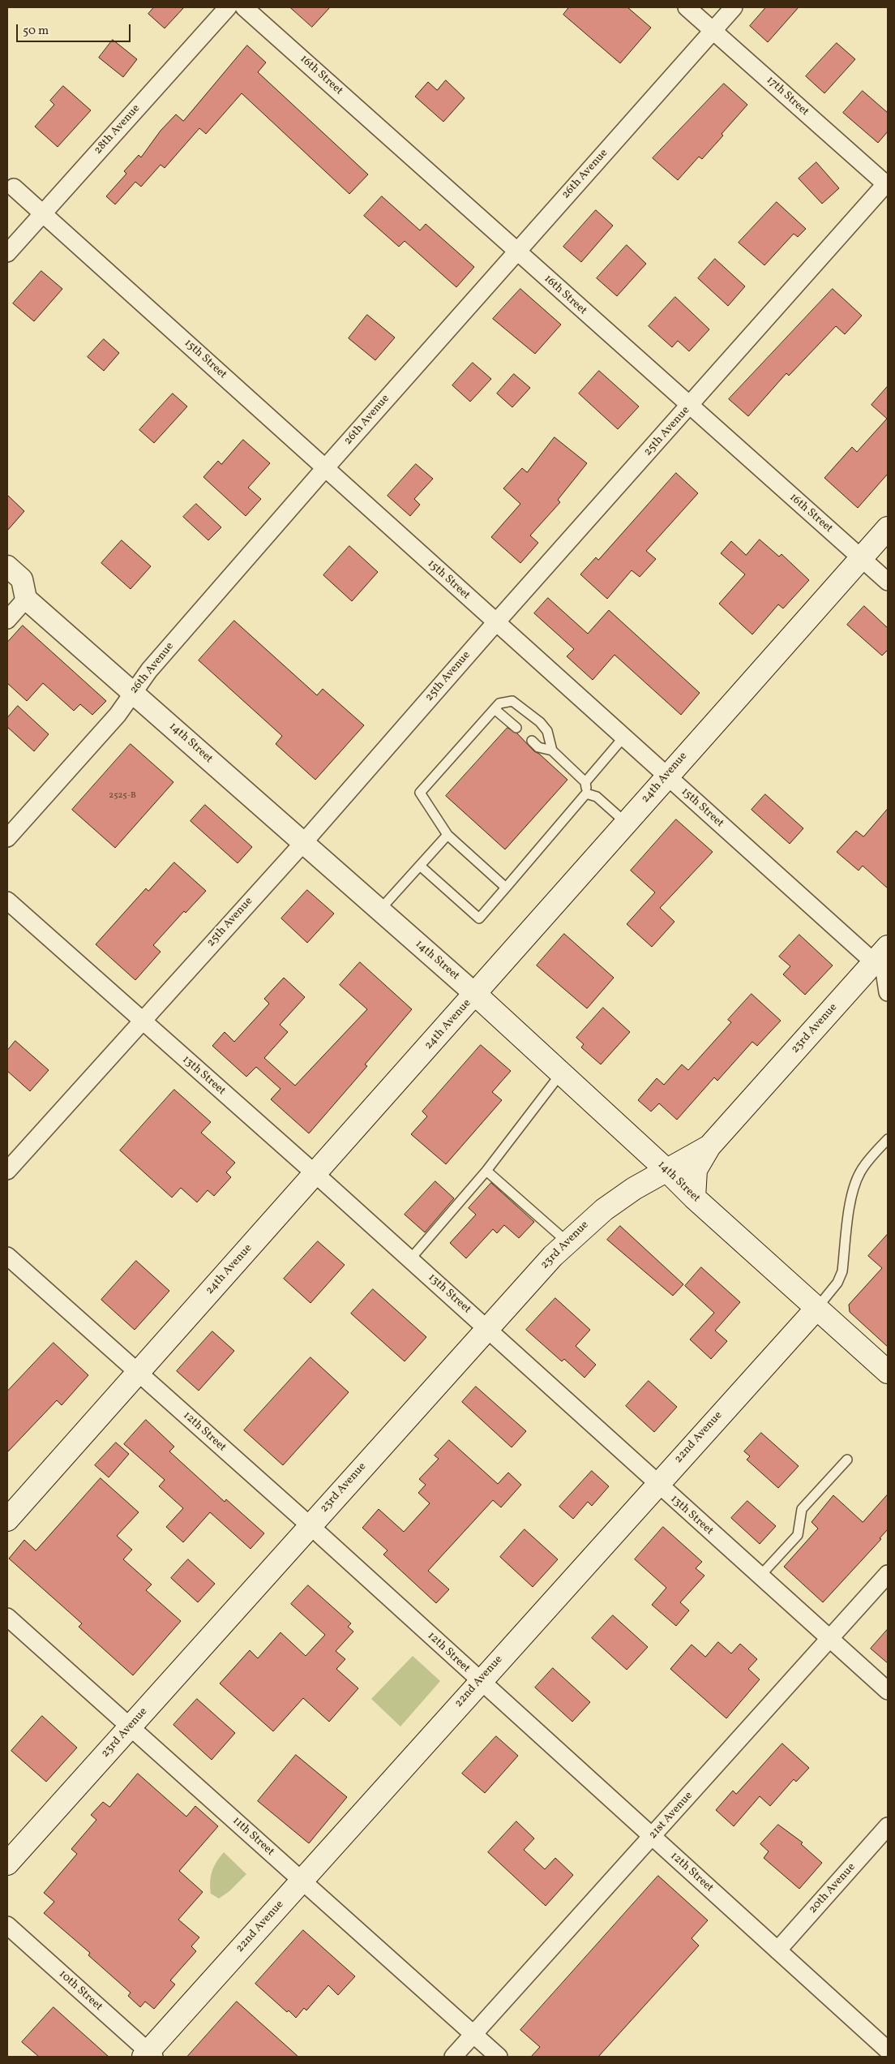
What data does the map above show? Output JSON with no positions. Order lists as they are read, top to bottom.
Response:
{
  "streets": {
    "main road": [
      "14th Street",
      "24th Avenue",
      "23rd Avenue",
      "22nd Avenue"
    ],
    "street": [
      "16th Street",
      "17th Street",
      "28th Avenue",
      "26th Avenue",
      "15th Street",
      "25th Avenue",
      "13th Street",
      "12th Street",
      "21st Avenue",
      "11th Street",
      "20th Avenue",
      "10th Street"
    ]
  },
  "crossings": [
    ["16th Street", "26th Avenue"],
    ["16th Street", "25th Avenue"],
    ["16th Street", "24th Avenue"],
    ["17th Street", "26th Avenue"],
    ["17th Street", "25th Avenue"],
    ["28th Avenue", "15th Street"],
    ["26th Avenue", "15th Street"],
    ["26th Avenue", "14th Street"],
    ["15th Street", "25th Avenue"],
    ["15th Street", "24th Avenue"],
    ["15th Street", "23rd Avenue"],
    ["25th Avenue", "14th Street"],
    ["25th Avenue", "13th Street"],
    ["14th Street", "24th Avenue"],
    ["14th Street", "23rd Avenue"],
    ["14th Street", "22nd Avenue"],
    ["24th Avenue", "13th Street"],
    ["24th Avenue", "12th Street"],
    ["23rd Avenue", "13th Street"],
    ["23rd Avenue", "12th Street"],
    ["23rd Avenue", "11th Street"],
    ["13th Street", "22nd Avenue"],
    ["13th Street", "21st Avenue"],
    ["12th Street", "22nd Avenue"],
    ["12th Street", "21st Avenue"],
    ["12th Street", "20th Avenue"],
    ["22nd Avenue", "11th Street"],
    ["22nd Avenue", "10th Street"],
    ["21st Avenue", "11th Street"]
  ],
  "house_numbers": ["2525-B"],
  "scale_bar": "50 m"
}
